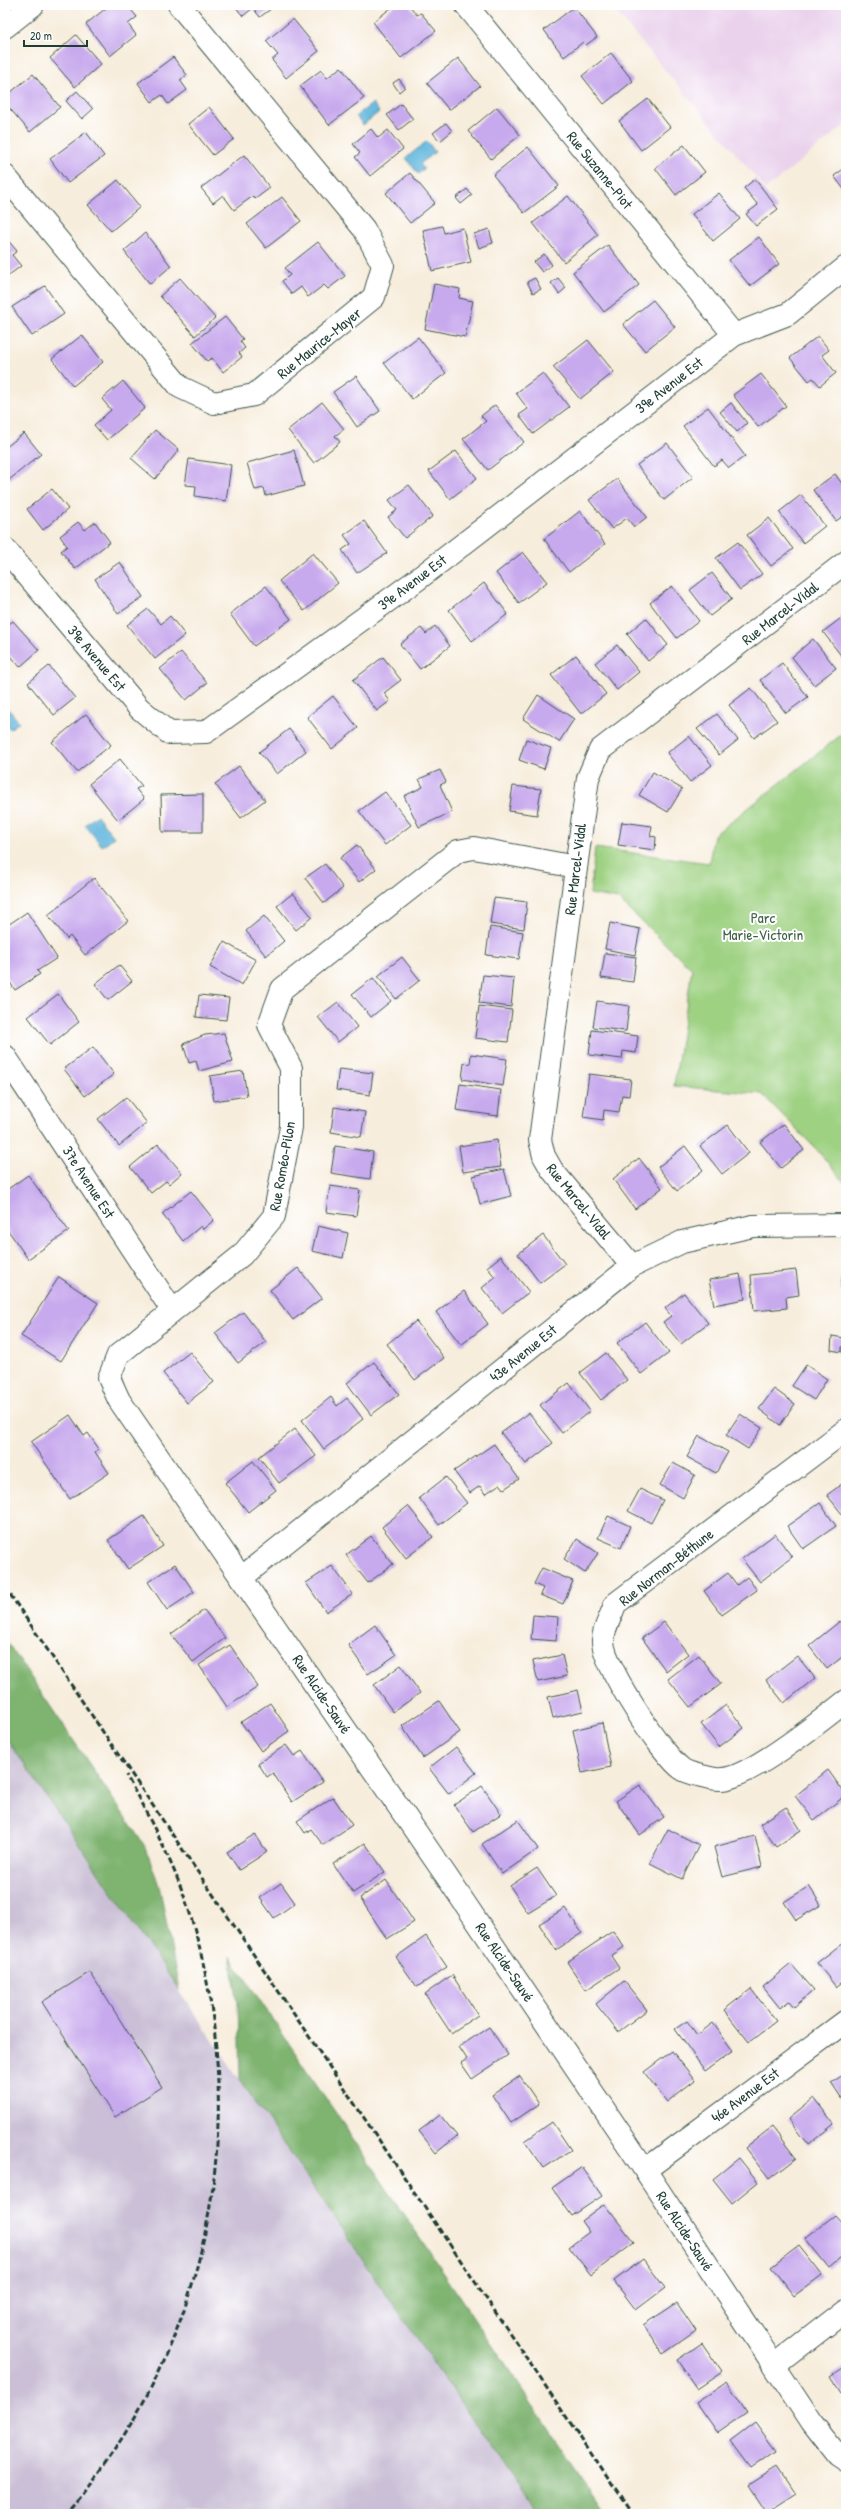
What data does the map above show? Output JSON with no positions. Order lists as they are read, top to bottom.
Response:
{
  "streets": {
    "street": [
      "Rue Suzanne-Piot",
      "Rue Maurice-Mayer",
      "39e Avenue Est",
      "Rue Marcel-Vidal",
      "Rue Roméo-Pilon",
      "37e Avenue Est",
      "43e Avenue Est",
      "Rue Norman-Béthune",
      "Rue Alcide-Sauvé",
      "46e Avenue Est"
    ]
  },
  "crossings": [
    ["Rue Suzanne-Piot", "39e Avenue Est"],
    ["Rue Marcel-Vidal", "Rue Roméo-Pilon"],
    ["Rue Marcel-Vidal", "43e Avenue Est"],
    ["Rue Roméo-Pilon", "37e Avenue Est"],
    ["Rue Roméo-Pilon", "Rue Alcide-Sauvé"],
    ["43e Avenue Est", "Rue Alcide-Sauvé"],
    ["Rue Alcide-Sauvé", "46e Avenue Est"]
  ],
  "parks": ["Parc Marie-Victorin"],
  "scale_bar": "20 m"
}
